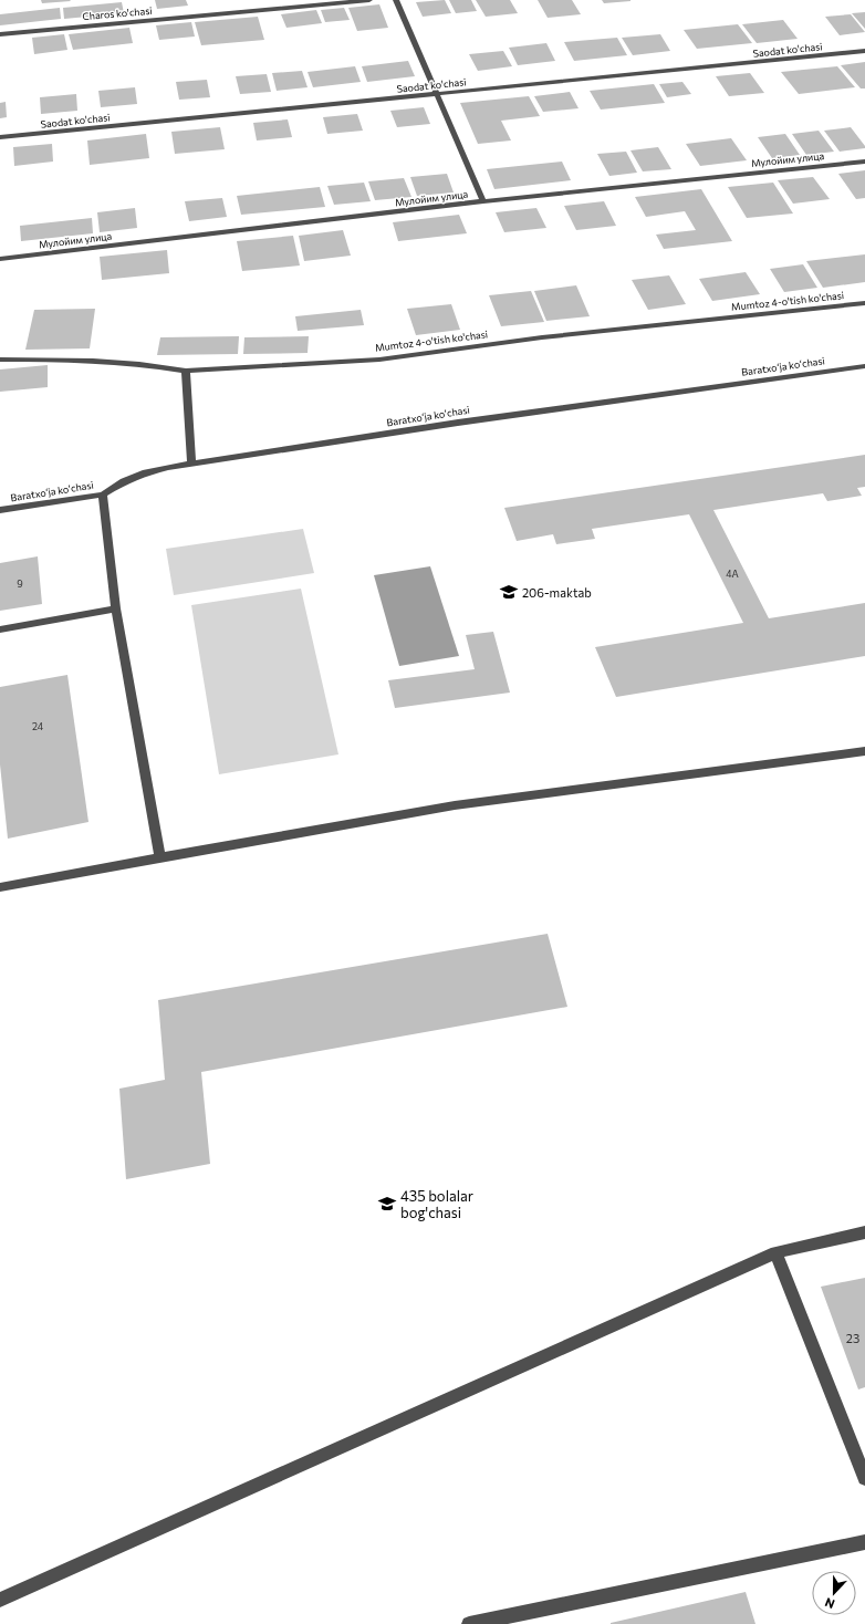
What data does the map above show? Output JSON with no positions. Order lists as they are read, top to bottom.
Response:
{
  "streets": {
    "street": [
      "Charos ko'chasi",
      "Saodat ko'chasi",
      "Мулойим улица",
      "Mumtoz 4-o'tish ko'chasi",
      "Baratxoʻja koʻchasi"
    ]
  },
  "places": {
    "school or university": ["206-maktab", "435 bolalar bog'chasi"]
  },
  "house_numbers": [
    "4A",
    "9",
    "24",
    "23"
  ],
  "north": "bottom"
}
